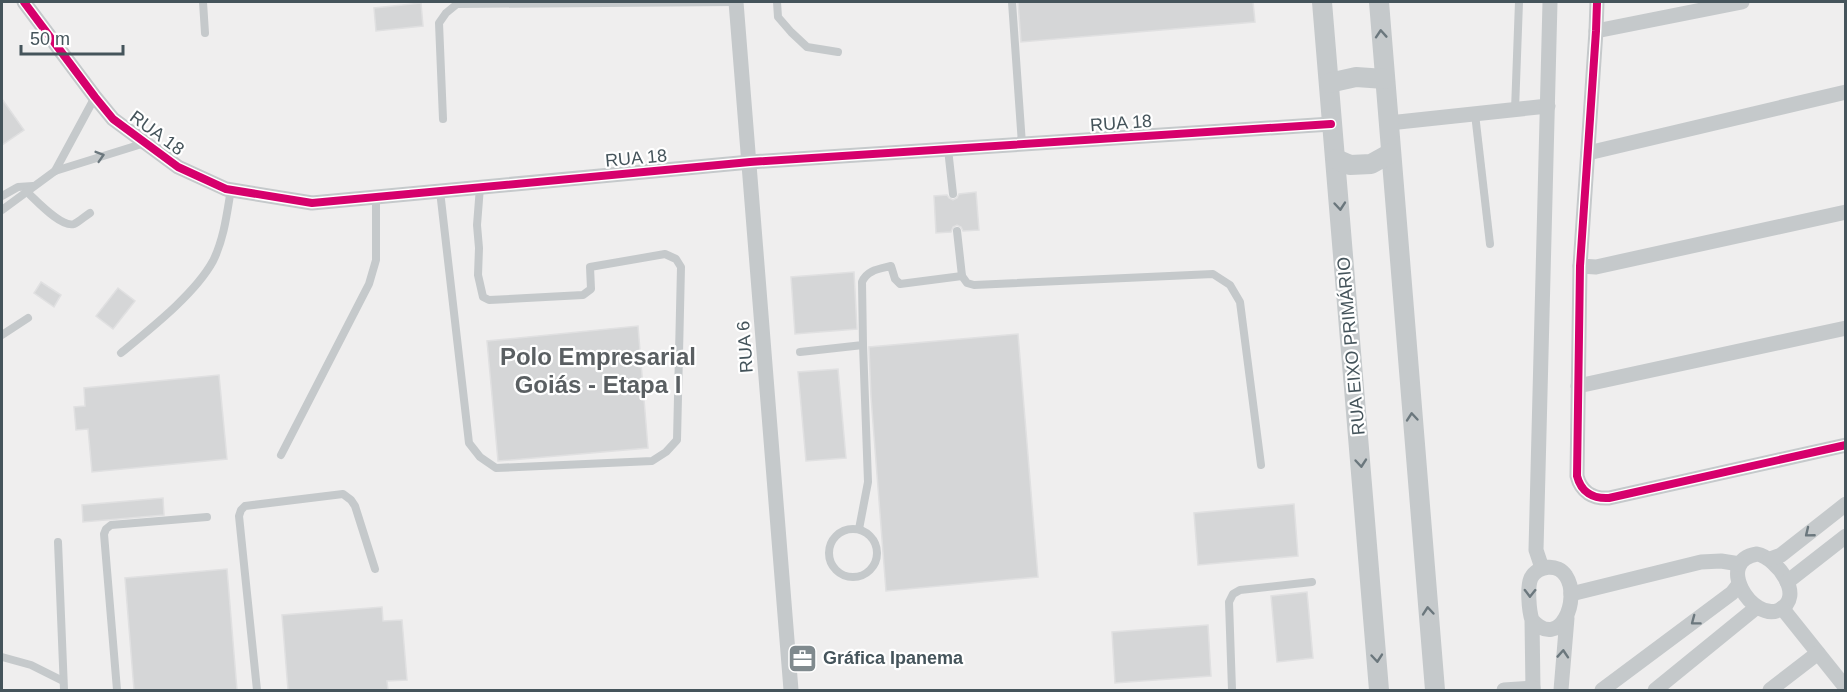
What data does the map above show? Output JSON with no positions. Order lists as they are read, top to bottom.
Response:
{
  "streets": {
    "street": ["RUA 18", "RUA EIXO PRIMÁRIO", "RUA 6"]
  },
  "crossings": [
    ["RUA 18", "RUA EIXO PRIMÁRIO"],
    ["RUA 18", "RUA 6"]
  ],
  "districts": ["Polo Empresarial Goiás - Etapa I"],
  "places": {
    "office": ["Gráfica Ipanema"]
  },
  "scale_bar": "50 m"
}
